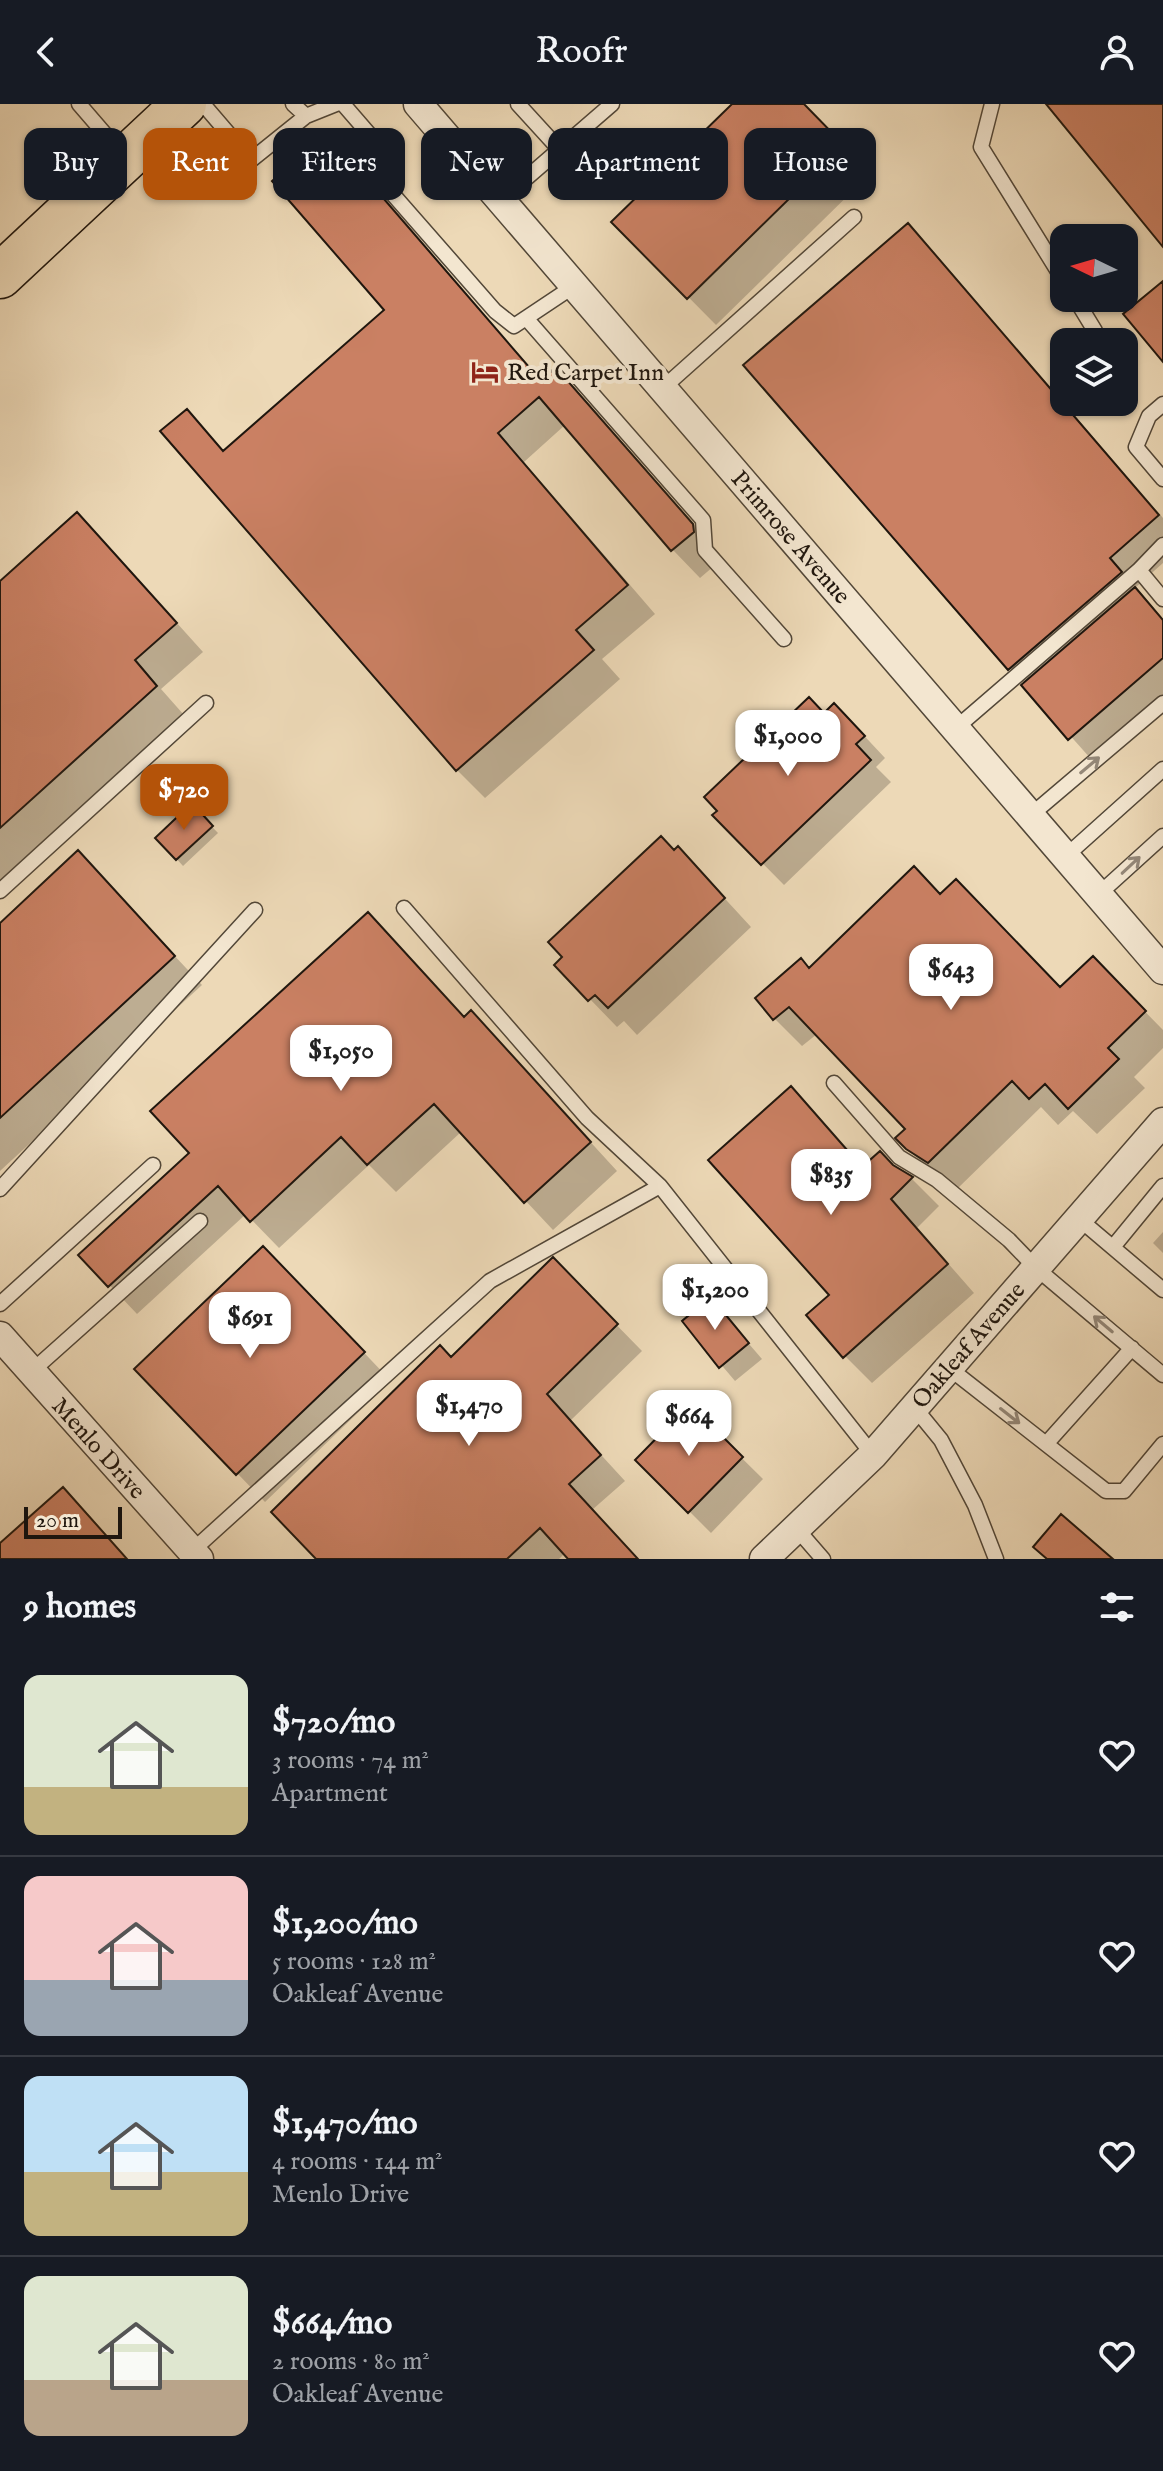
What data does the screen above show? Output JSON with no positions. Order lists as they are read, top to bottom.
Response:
{
  "streets": {
    "street": ["Primrose Avenue", "Oakleaf Avenue", "Menlo Drive"]
  },
  "places": {
    "hotel": ["Red Carpet Inn"]
  },
  "scale_bar": "20 m",
  "north": "left",
  "page": {
    "header": "Roofr",
    "chip": [
      "Buy",
      "Rent",
      "Filters",
      "New",
      "Apartment",
      "House"
    ],
    "price": [
      "$1,000",
      "$720",
      "$643",
      "$1,050",
      "$835",
      "$1,200",
      "$691",
      "$1,470",
      "$664"
    ],
    "scale": "20 m",
    "heading": "9 homes",
    "list": [
      {
        "name": "$720/mo",
        "note": "3 rooms · 74 m² · Apartment"
      },
      {
        "name": "$1,200/mo",
        "note": "5 rooms · 128 m² · Oakleaf Avenue"
      },
      {
        "name": "$1,470/mo",
        "note": "4 rooms · 144 m² · Menlo Drive"
      },
      {
        "name": "$664/mo",
        "note": "2 rooms · 80 m² · Oakleaf Avenue"
      }
    ]
  }
}
